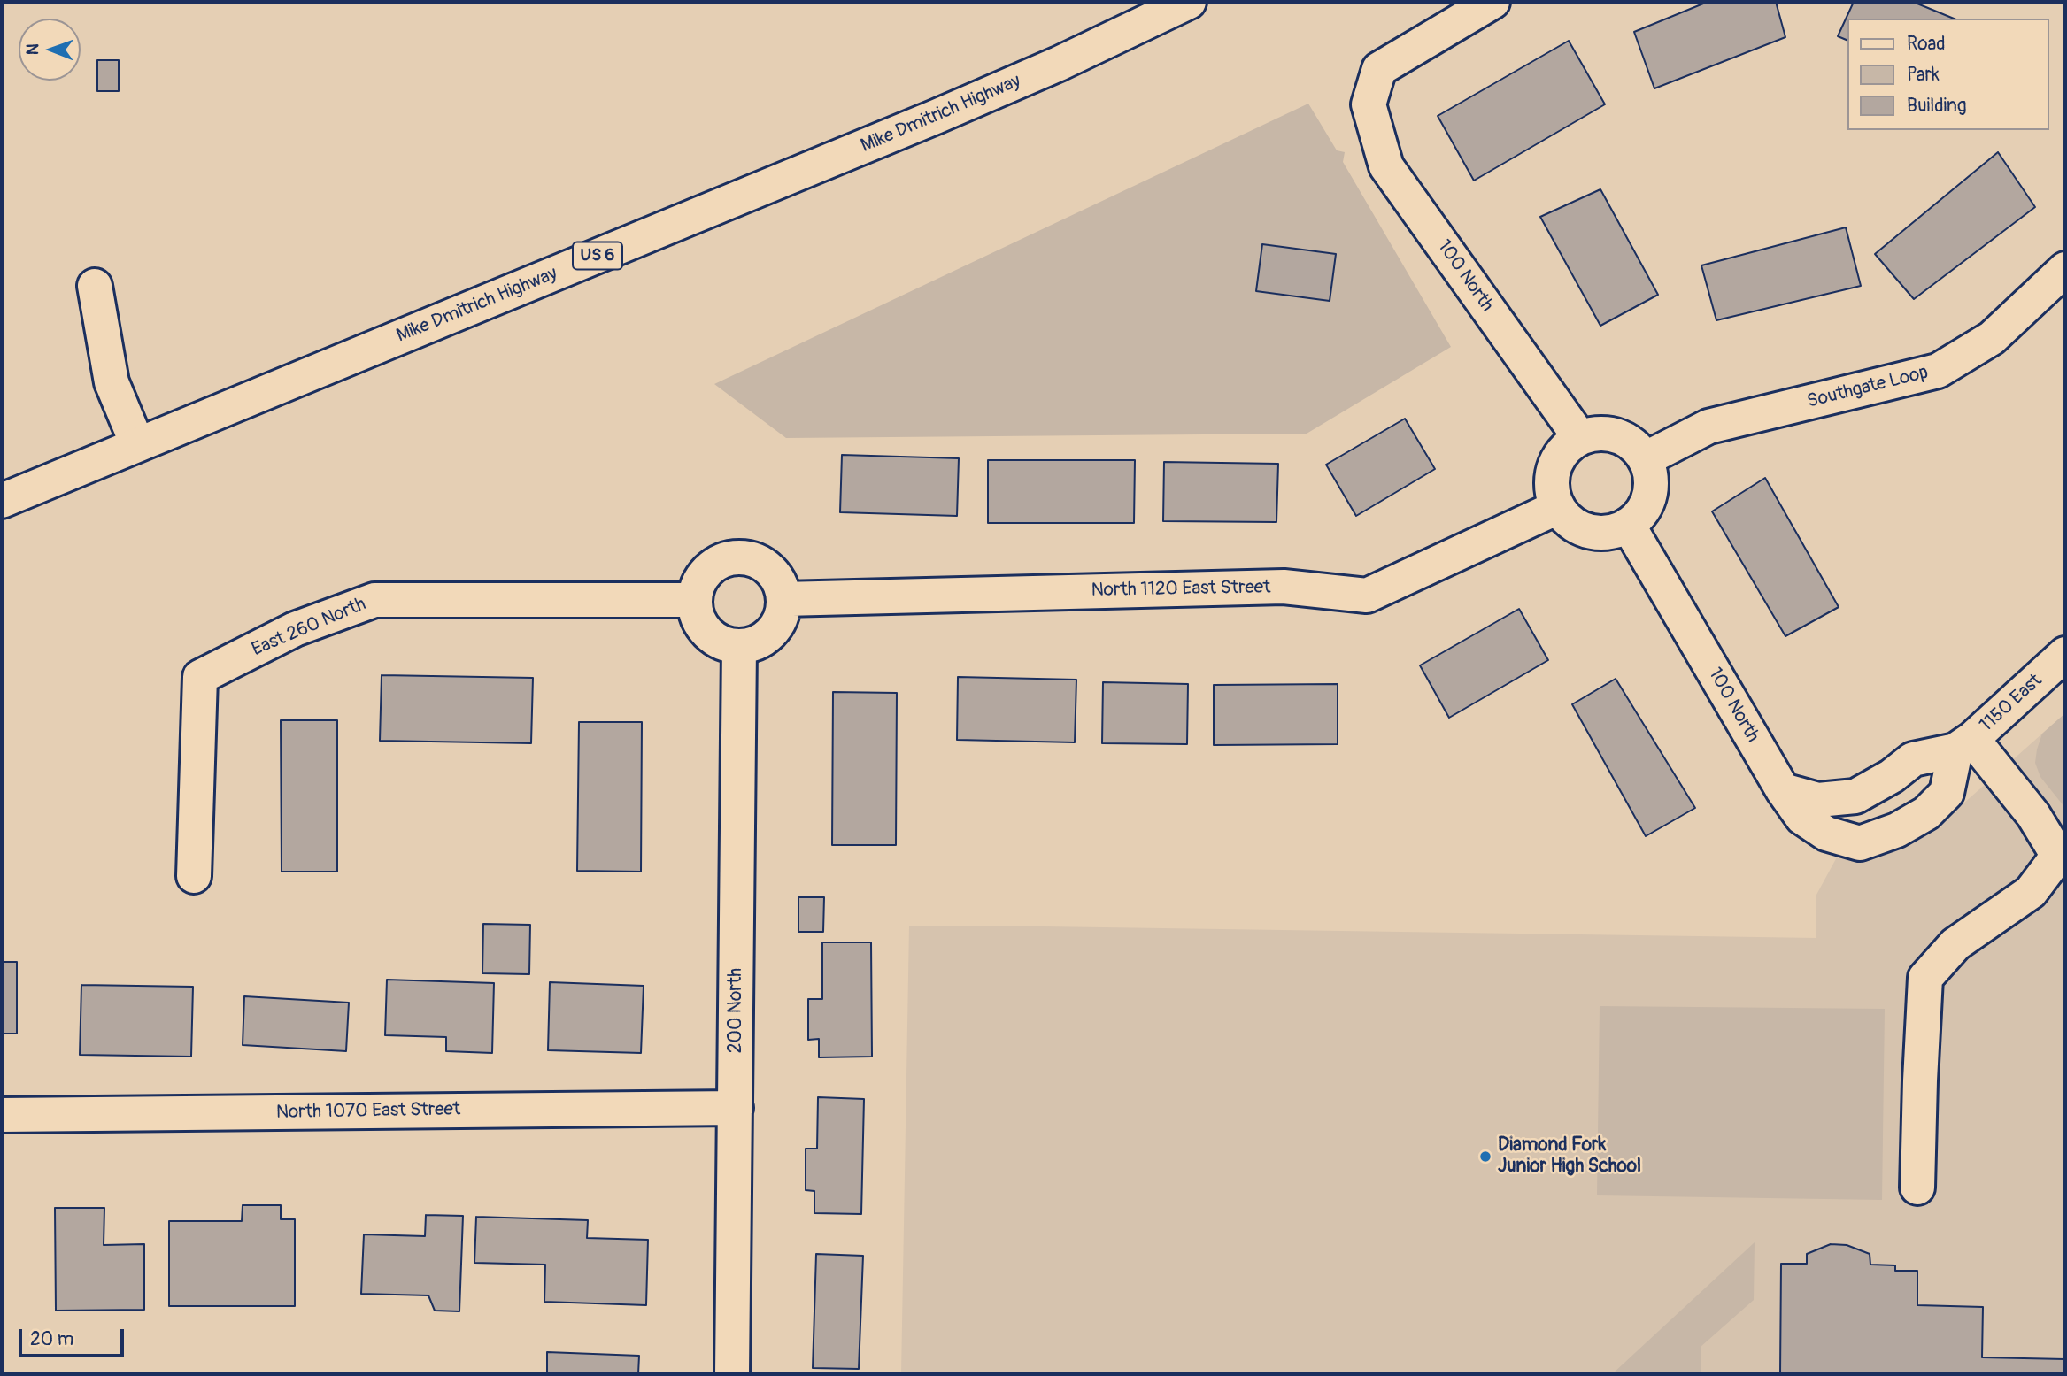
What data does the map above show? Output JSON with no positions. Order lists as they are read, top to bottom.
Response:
{
  "streets": {
    "main road": [
      "Mike Dmitrich Highway",
      "US 6",
      "100 North",
      "Southgate Loop",
      "North 1120 East Street",
      "East 260 North",
      "1150 East",
      "200 North",
      "North 1070 East Street"
    ]
  },
  "crossings": [
    ["100 North", "Southgate Loop"],
    ["100 North", "North 1120 East Street"],
    ["100 North", "1150 East"],
    ["Southgate Loop", "North 1120 East Street"],
    ["North 1120 East Street", "East 260 North"],
    ["North 1120 East Street", "200 North"],
    ["East 260 North", "200 North"],
    ["200 North", "North 1070 East Street"]
  ],
  "places": ["Diamond Fork Junior High School"],
  "legend": ["Road", "Park", "Building"],
  "scale_bar": "20 m",
  "north": "left"
}
